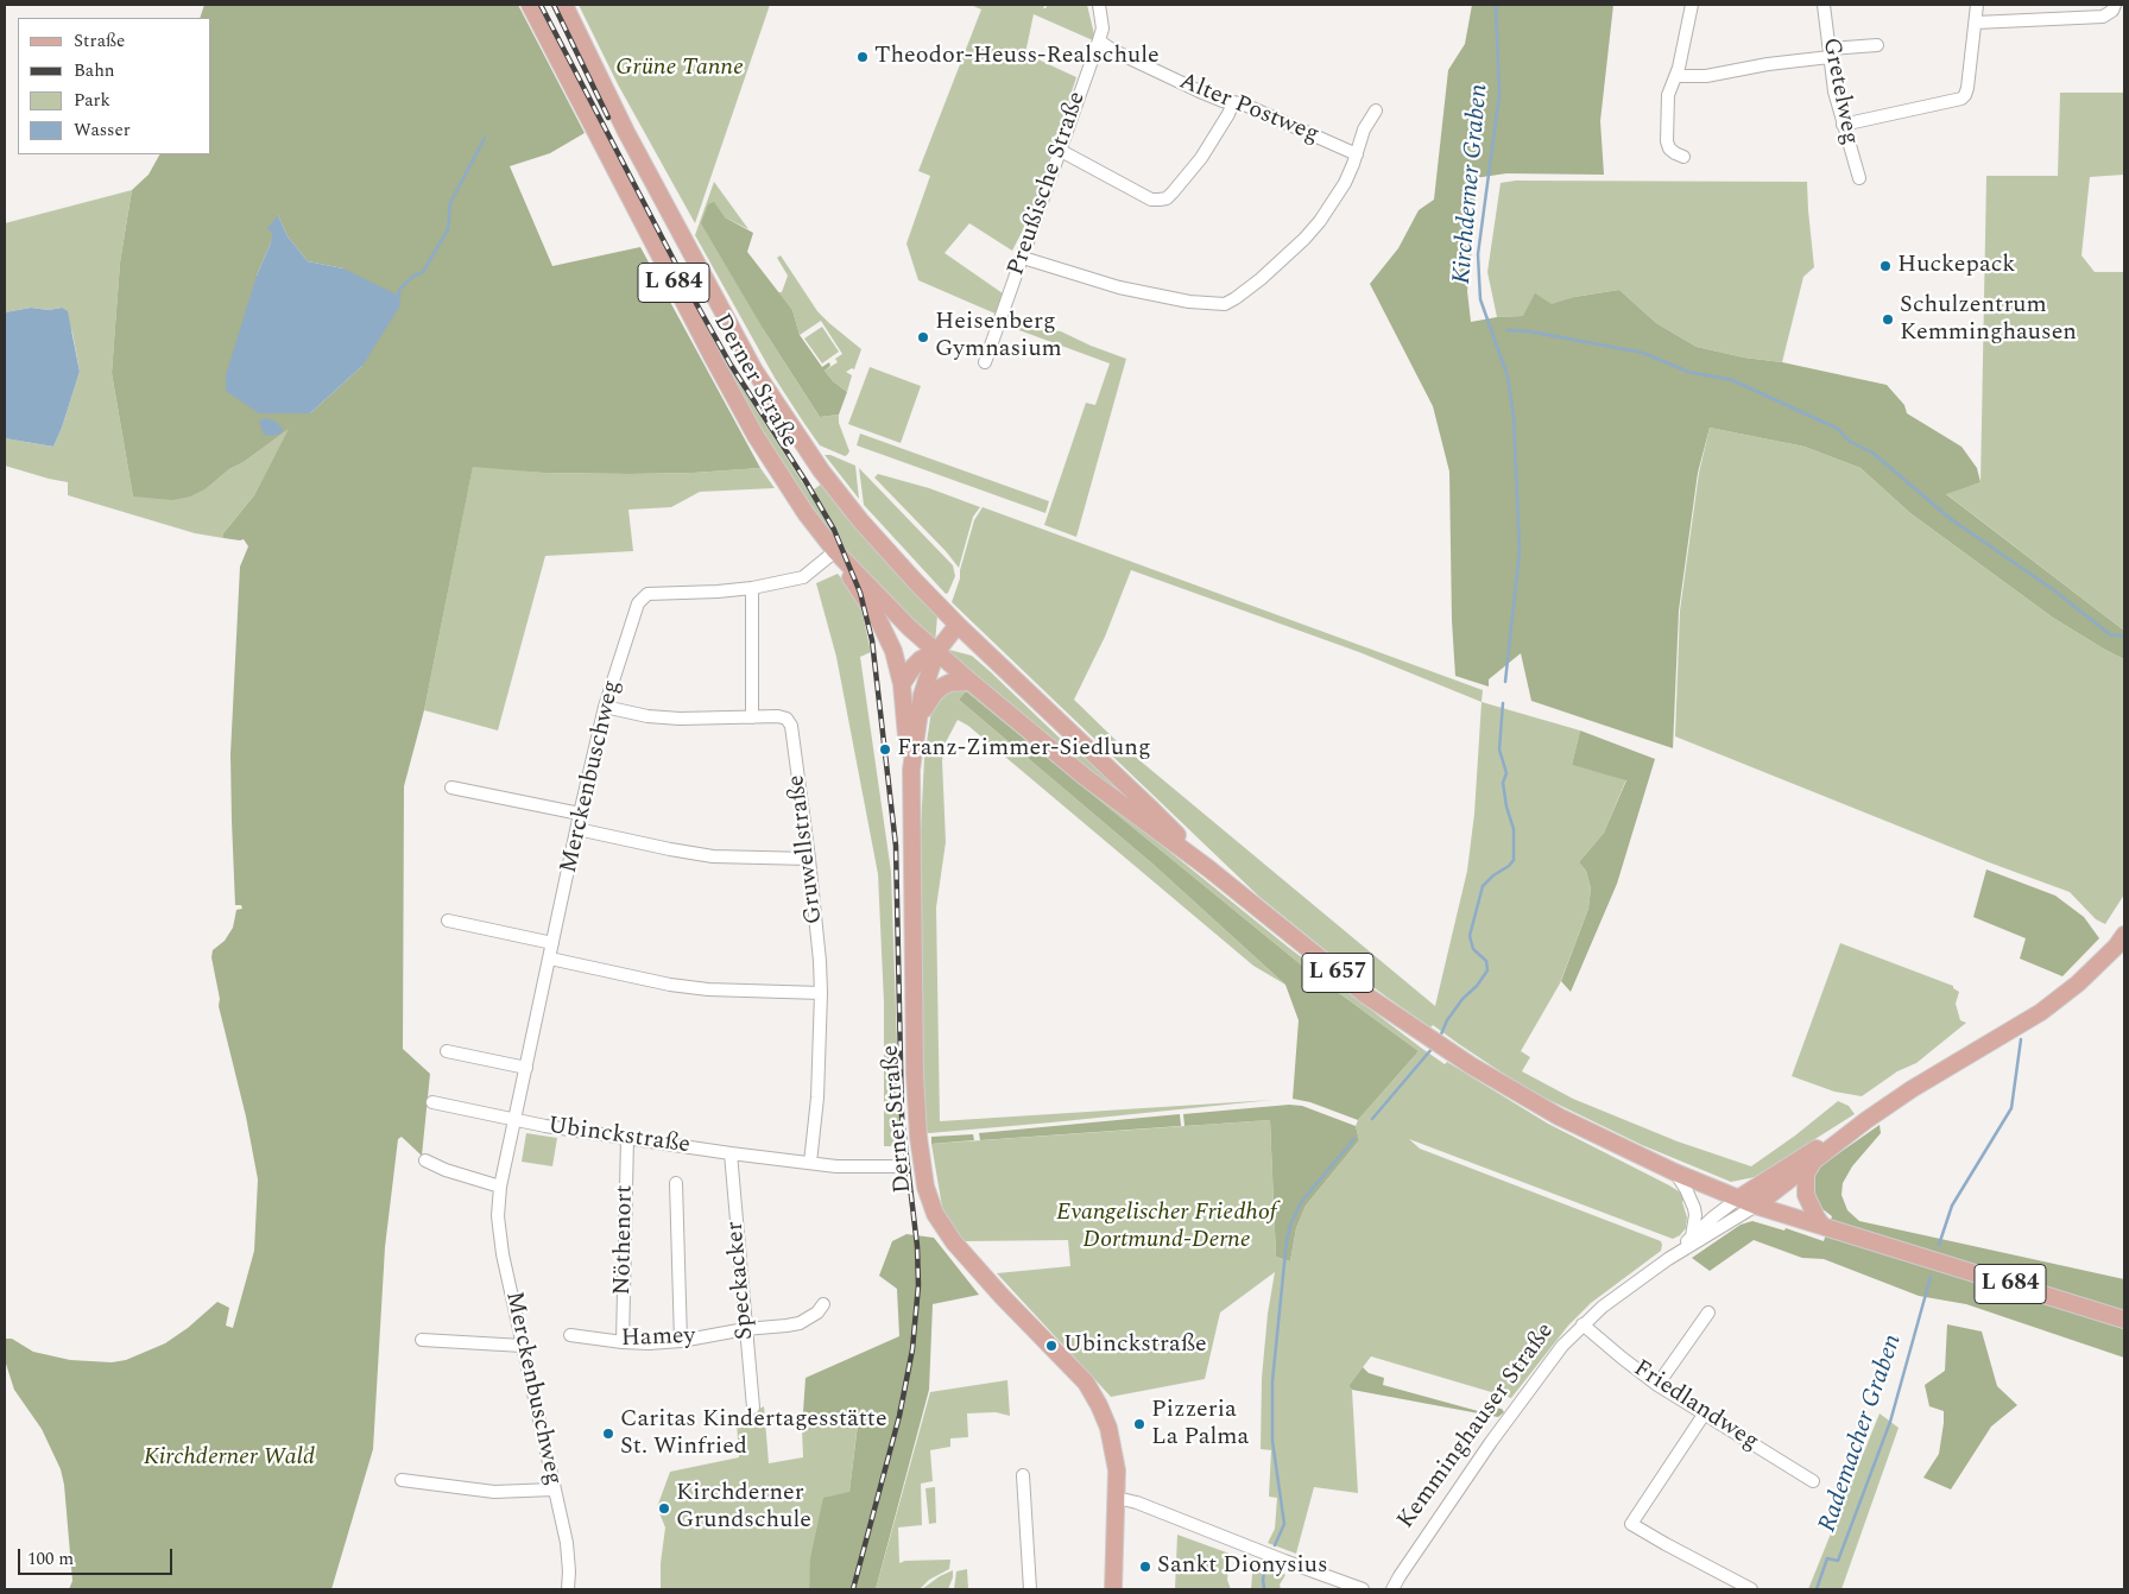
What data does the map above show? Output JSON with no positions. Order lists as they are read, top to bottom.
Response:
{
  "streets": {
    "main road": [
      "L 684",
      "Derner Straße",
      "L 657",
      "Kemminghauser Straße"
    ],
    "street": [
      "Gretelweg",
      "Alter Postweg",
      "Preußische Straße",
      "Merckenbuschweg",
      "Gruwellstraße",
      "Ubinckstraße",
      "Nöthenort",
      "Speckacker",
      "Hamey",
      "Friedlandweg"
    ]
  },
  "crossings": [
    ["Alter Postweg", "Preußische Straße"],
    ["L 684", "Derner Straße"],
    ["L 684", "Merckenbuschweg"],
    ["L 684", "L 657"],
    ["L 684", "Kemminghauser Straße"],
    ["Derner Straße", "Merckenbuschweg"],
    ["Derner Straße", "L 657"],
    ["Merckenbuschweg", "Gruwellstraße"],
    ["Merckenbuschweg", "Ubinckstraße"],
    ["Gruwellstraße", "Ubinckstraße"],
    ["L 657", "Kemminghauser Straße"],
    ["Ubinckstraße", "Nöthenort"],
    ["Ubinckstraße", "Speckacker"],
    ["Nöthenort", "Hamey"],
    ["Speckacker", "Hamey"],
    ["Friedlandweg", "Kemminghauser Straße"]
  ],
  "water": ["Kirchderner Graben", "Rademacher Graben"],
  "parks": ["Grüne Tanne", "Evangelischer Friedhof Dortmund-Derne", "Kirchderner Wald"],
  "places": [
    "Theodor-Heuss-Realschule",
    "Huckepack",
    "Schulzentrum Kemminghausen",
    "Heisenberg Gymnasium",
    "Franz-Zimmer-Siedlung",
    "Ubinckstraße",
    "Pizzeria La Palma",
    "Caritas Kindertagesstätte St. Winfried",
    "Kirchderner Grundschule",
    "Sankt Dionysius"
  ],
  "legend": [
    "Straße",
    "Bahn",
    "Park",
    "Wasser"
  ],
  "scale_bar": "100 m"
}
